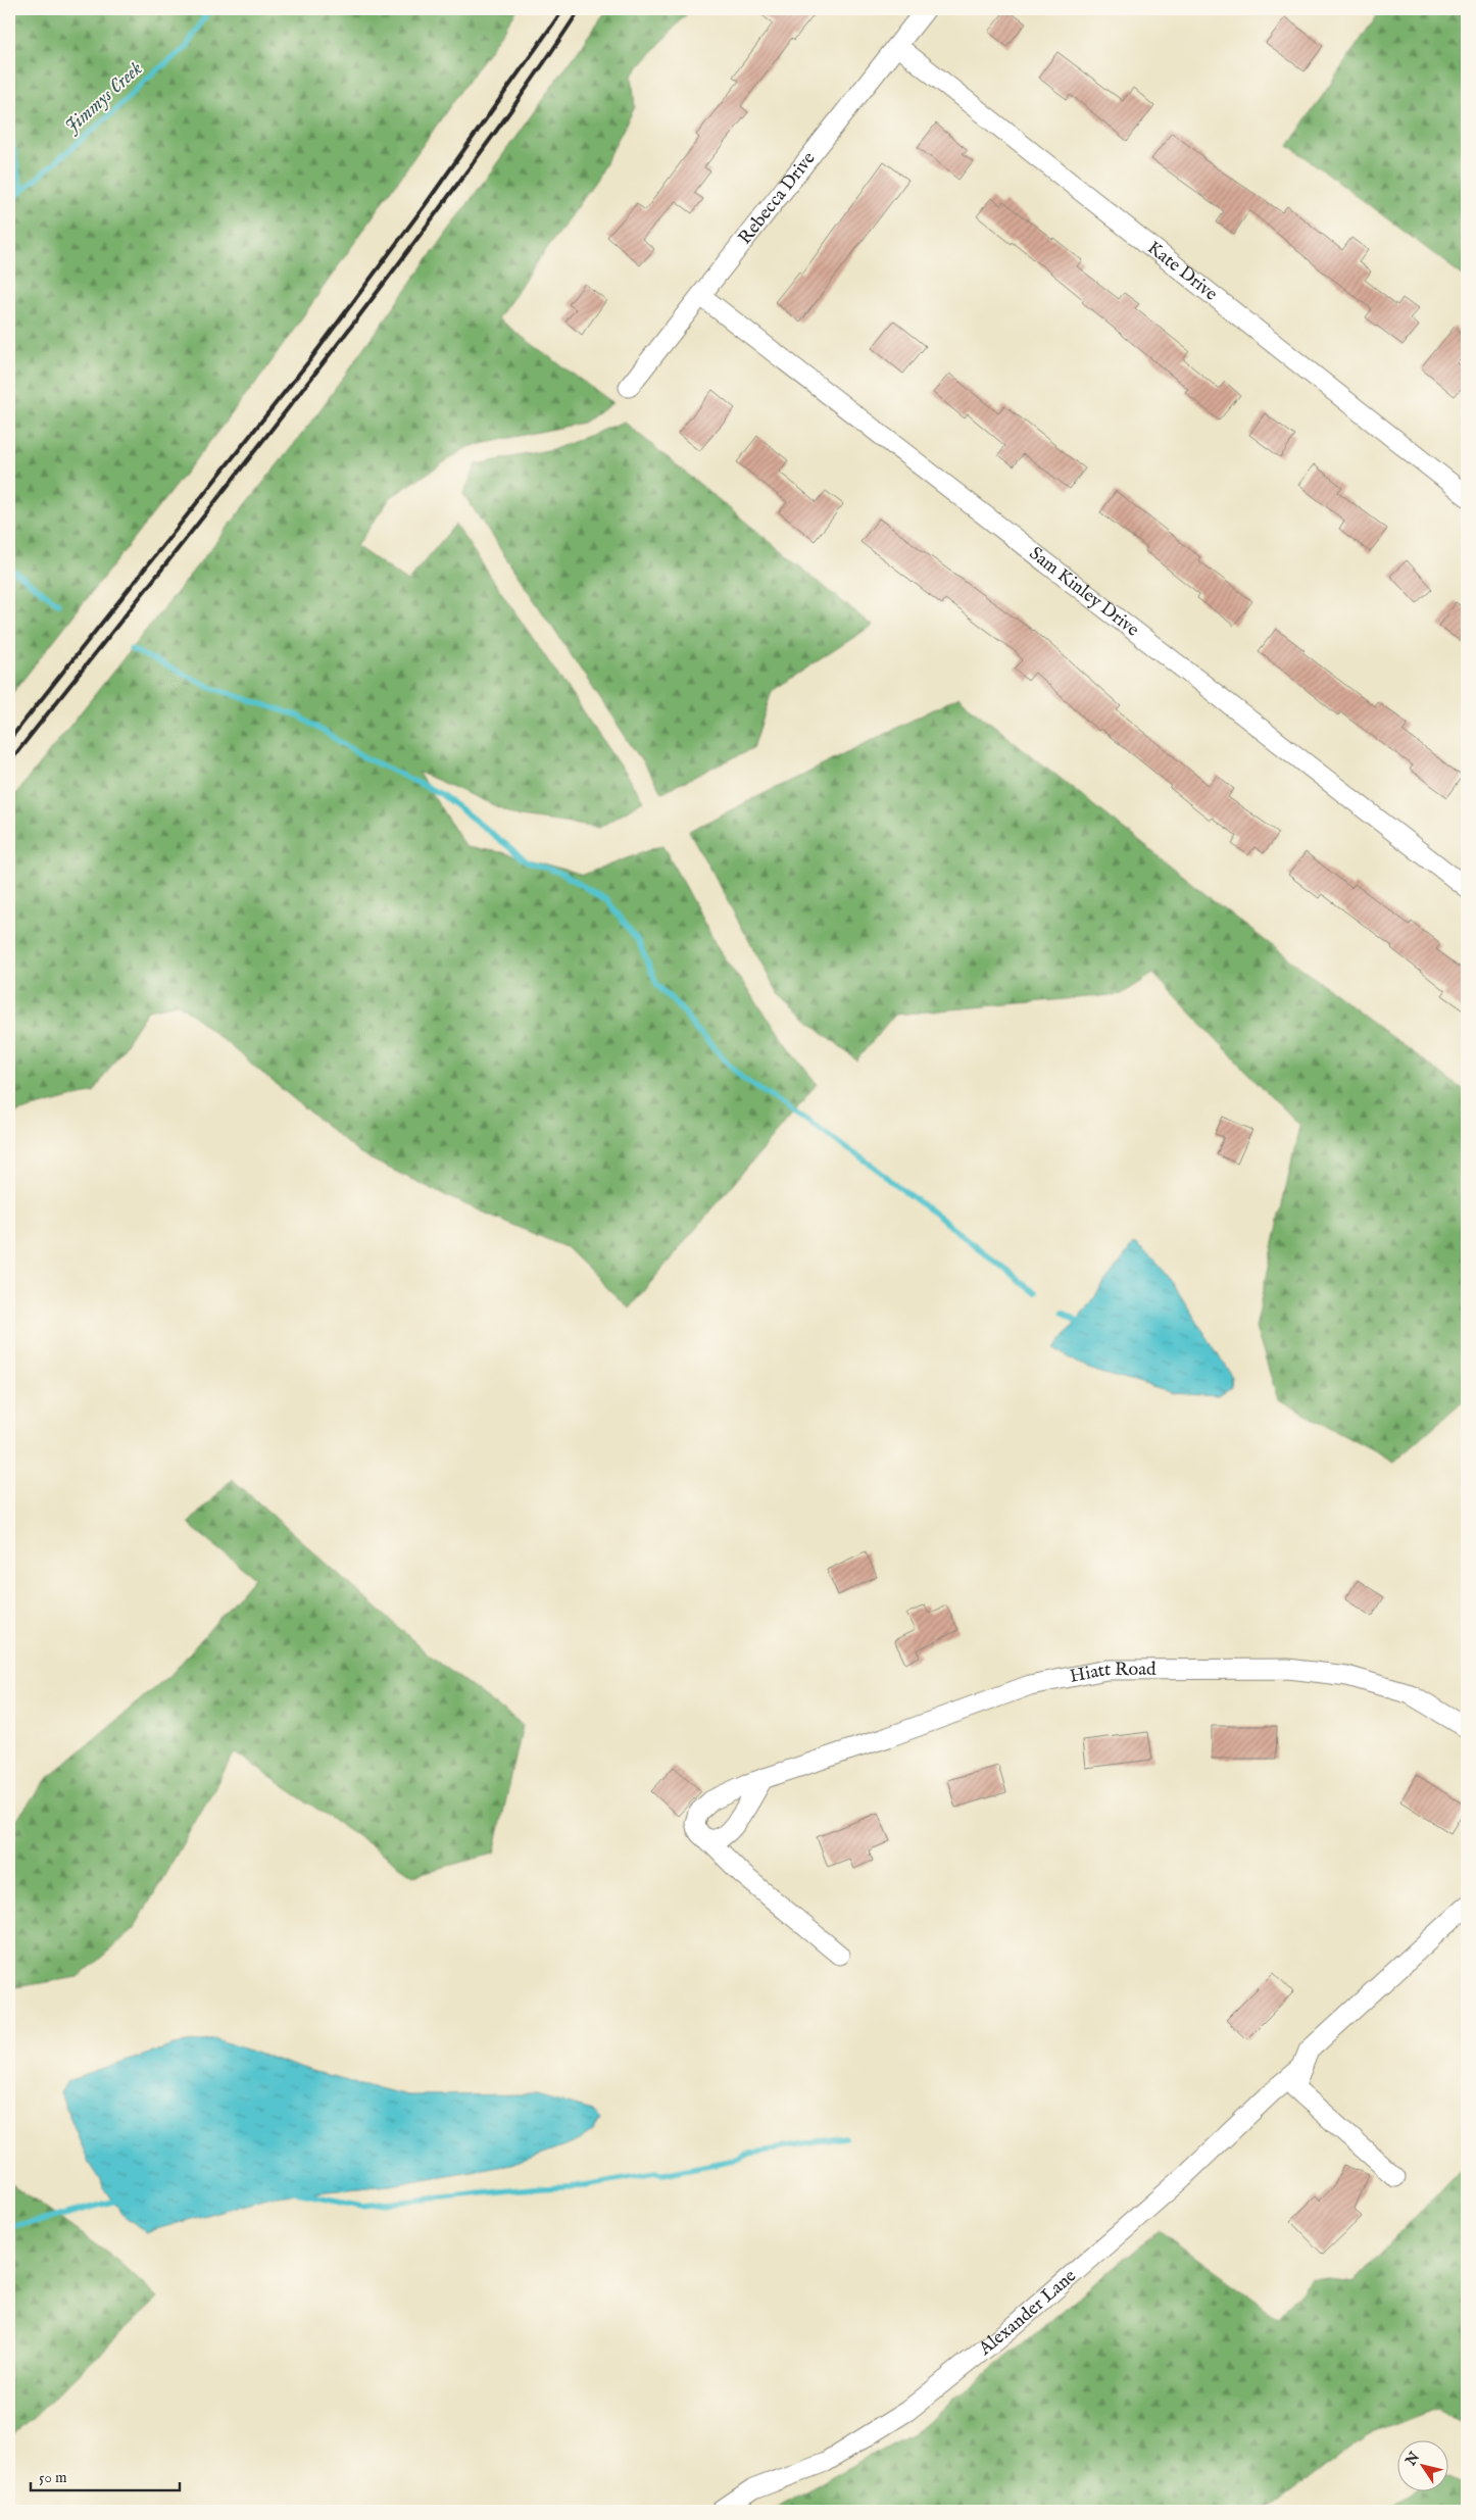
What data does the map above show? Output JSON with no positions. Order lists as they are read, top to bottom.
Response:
{
  "streets": {
    "street": [
      "Rebecca Drive",
      "Kate Drive",
      "Sam Kinley Drive",
      "Hiatt Road",
      "Alexander Lane"
    ]
  },
  "crossings": [
    ["Rebecca Drive", "Kate Drive"],
    ["Rebecca Drive", "Sam Kinley Drive"]
  ],
  "water": ["Jimmys Creek"],
  "scale_bar": "50 m",
  "north": "top left"
}
